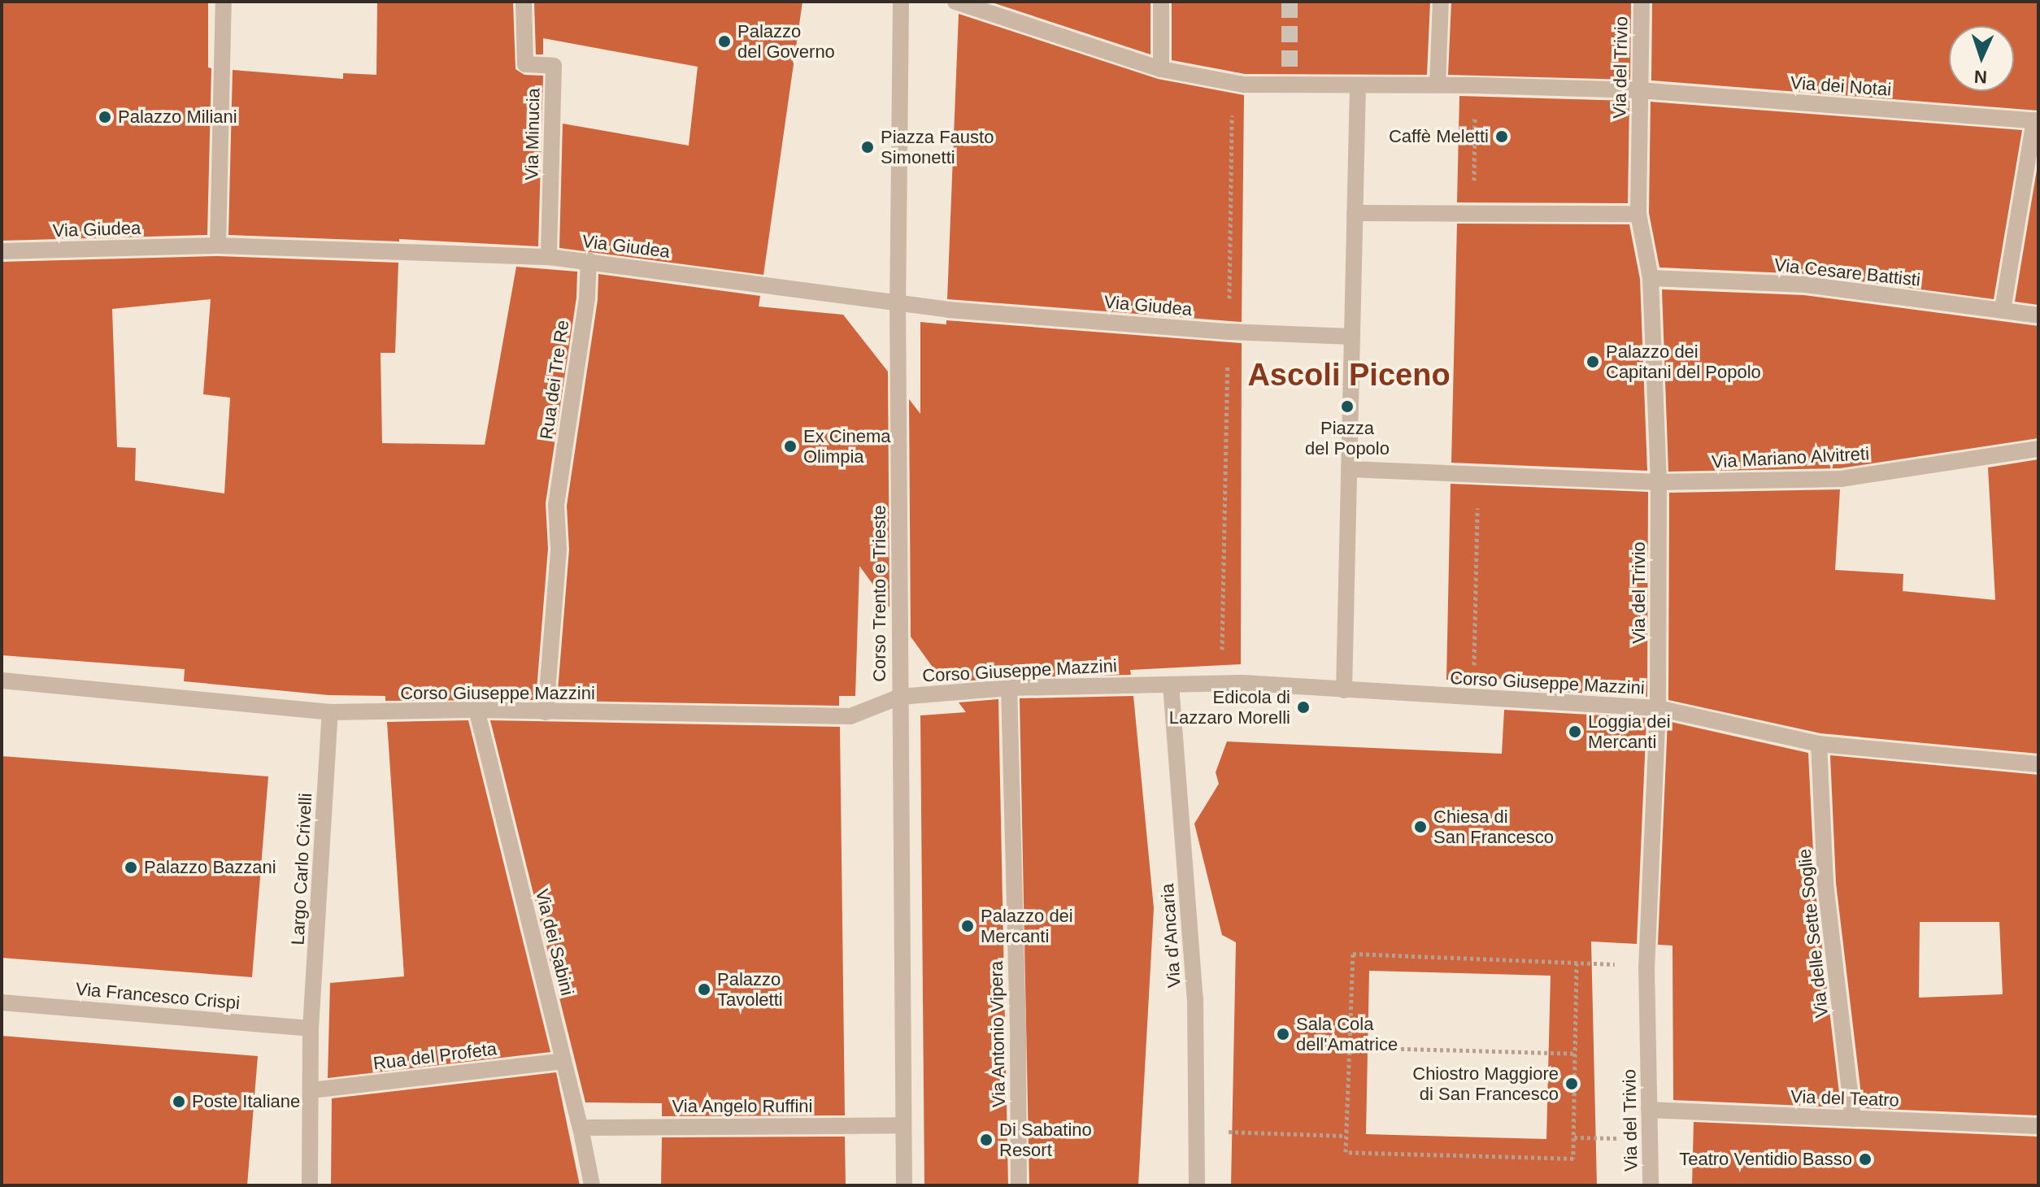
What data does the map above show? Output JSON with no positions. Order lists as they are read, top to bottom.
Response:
{
  "streets": {
    "street": [
      "Via del Trivio",
      "Via dei Notai",
      "Via Minucia",
      "Via Giudea",
      "Via Cesare Battisti",
      "Rua dei Tre Re",
      "Via Mariano Alvitreti",
      "Corso Trento e Trieste",
      "Corso Giuseppe Mazzini",
      "Largo Carlo Crivelli",
      "Via delle Sette Soglie",
      "Via d'Ancaria",
      "Via dei Sabini",
      "Via Francesco Crispi",
      "Via Antonio Vipera",
      "Rua del Profeta",
      "Via del Teatro",
      "Via Angelo Ruffini"
    ]
  },
  "crossings": [
    ["Via del Trivio", "Via dei Notai"],
    ["Via del Trivio", "Via Cesare Battisti"],
    ["Via del Trivio", "Via Mariano Alvitreti"],
    ["Via del Trivio", "Corso Giuseppe Mazzini"],
    ["Via del Trivio", "Via del Teatro"],
    ["Via Minucia", "Via Giudea"],
    ["Via Giudea", "Rua dei Tre Re"],
    ["Via Giudea", "Corso Trento e Trieste"],
    ["Rua dei Tre Re", "Corso Giuseppe Mazzini"],
    ["Corso Trento e Trieste", "Corso Giuseppe Mazzini"],
    ["Corso Trento e Trieste", "Via Angelo Ruffini"],
    ["Corso Giuseppe Mazzini", "Largo Carlo Crivelli"],
    ["Corso Giuseppe Mazzini", "Via delle Sette Soglie"],
    ["Corso Giuseppe Mazzini", "Via d'Ancaria"],
    ["Corso Giuseppe Mazzini", "Via dei Sabini"],
    ["Corso Giuseppe Mazzini", "Via Antonio Vipera"],
    ["Largo Carlo Crivelli", "Via Francesco Crispi"],
    ["Largo Carlo Crivelli", "Rua del Profeta"],
    ["Via delle Sette Soglie", "Via del Teatro"],
    ["Via dei Sabini", "Rua del Profeta"],
    ["Via dei Sabini", "Via Angelo Ruffini"]
  ],
  "districts": ["Ascoli Piceno"],
  "places": [
    "Palazzo del Governo",
    "Palazzo Miliani",
    "Caffè Meletti",
    "Piazza Fausto Simonetti",
    "Palazzo dei Capitani del Popolo",
    "Piazza del Popolo",
    "Ex Cinema Olimpia",
    "Edicola di Lazzaro Morelli",
    "Loggia dei Mercanti",
    "Chiesa di San Francesco",
    "Palazzo Bazzani",
    "Palazzo dei Mercanti",
    "Palazzo Tavoletti",
    "Sala Cola dell'Amatrice",
    "Chiostro Maggiore di San Francesco",
    "Poste Italiane",
    "Di Sabatino Resort",
    "Teatro Ventidio Basso"
  ],
  "north": "bottom"
}
